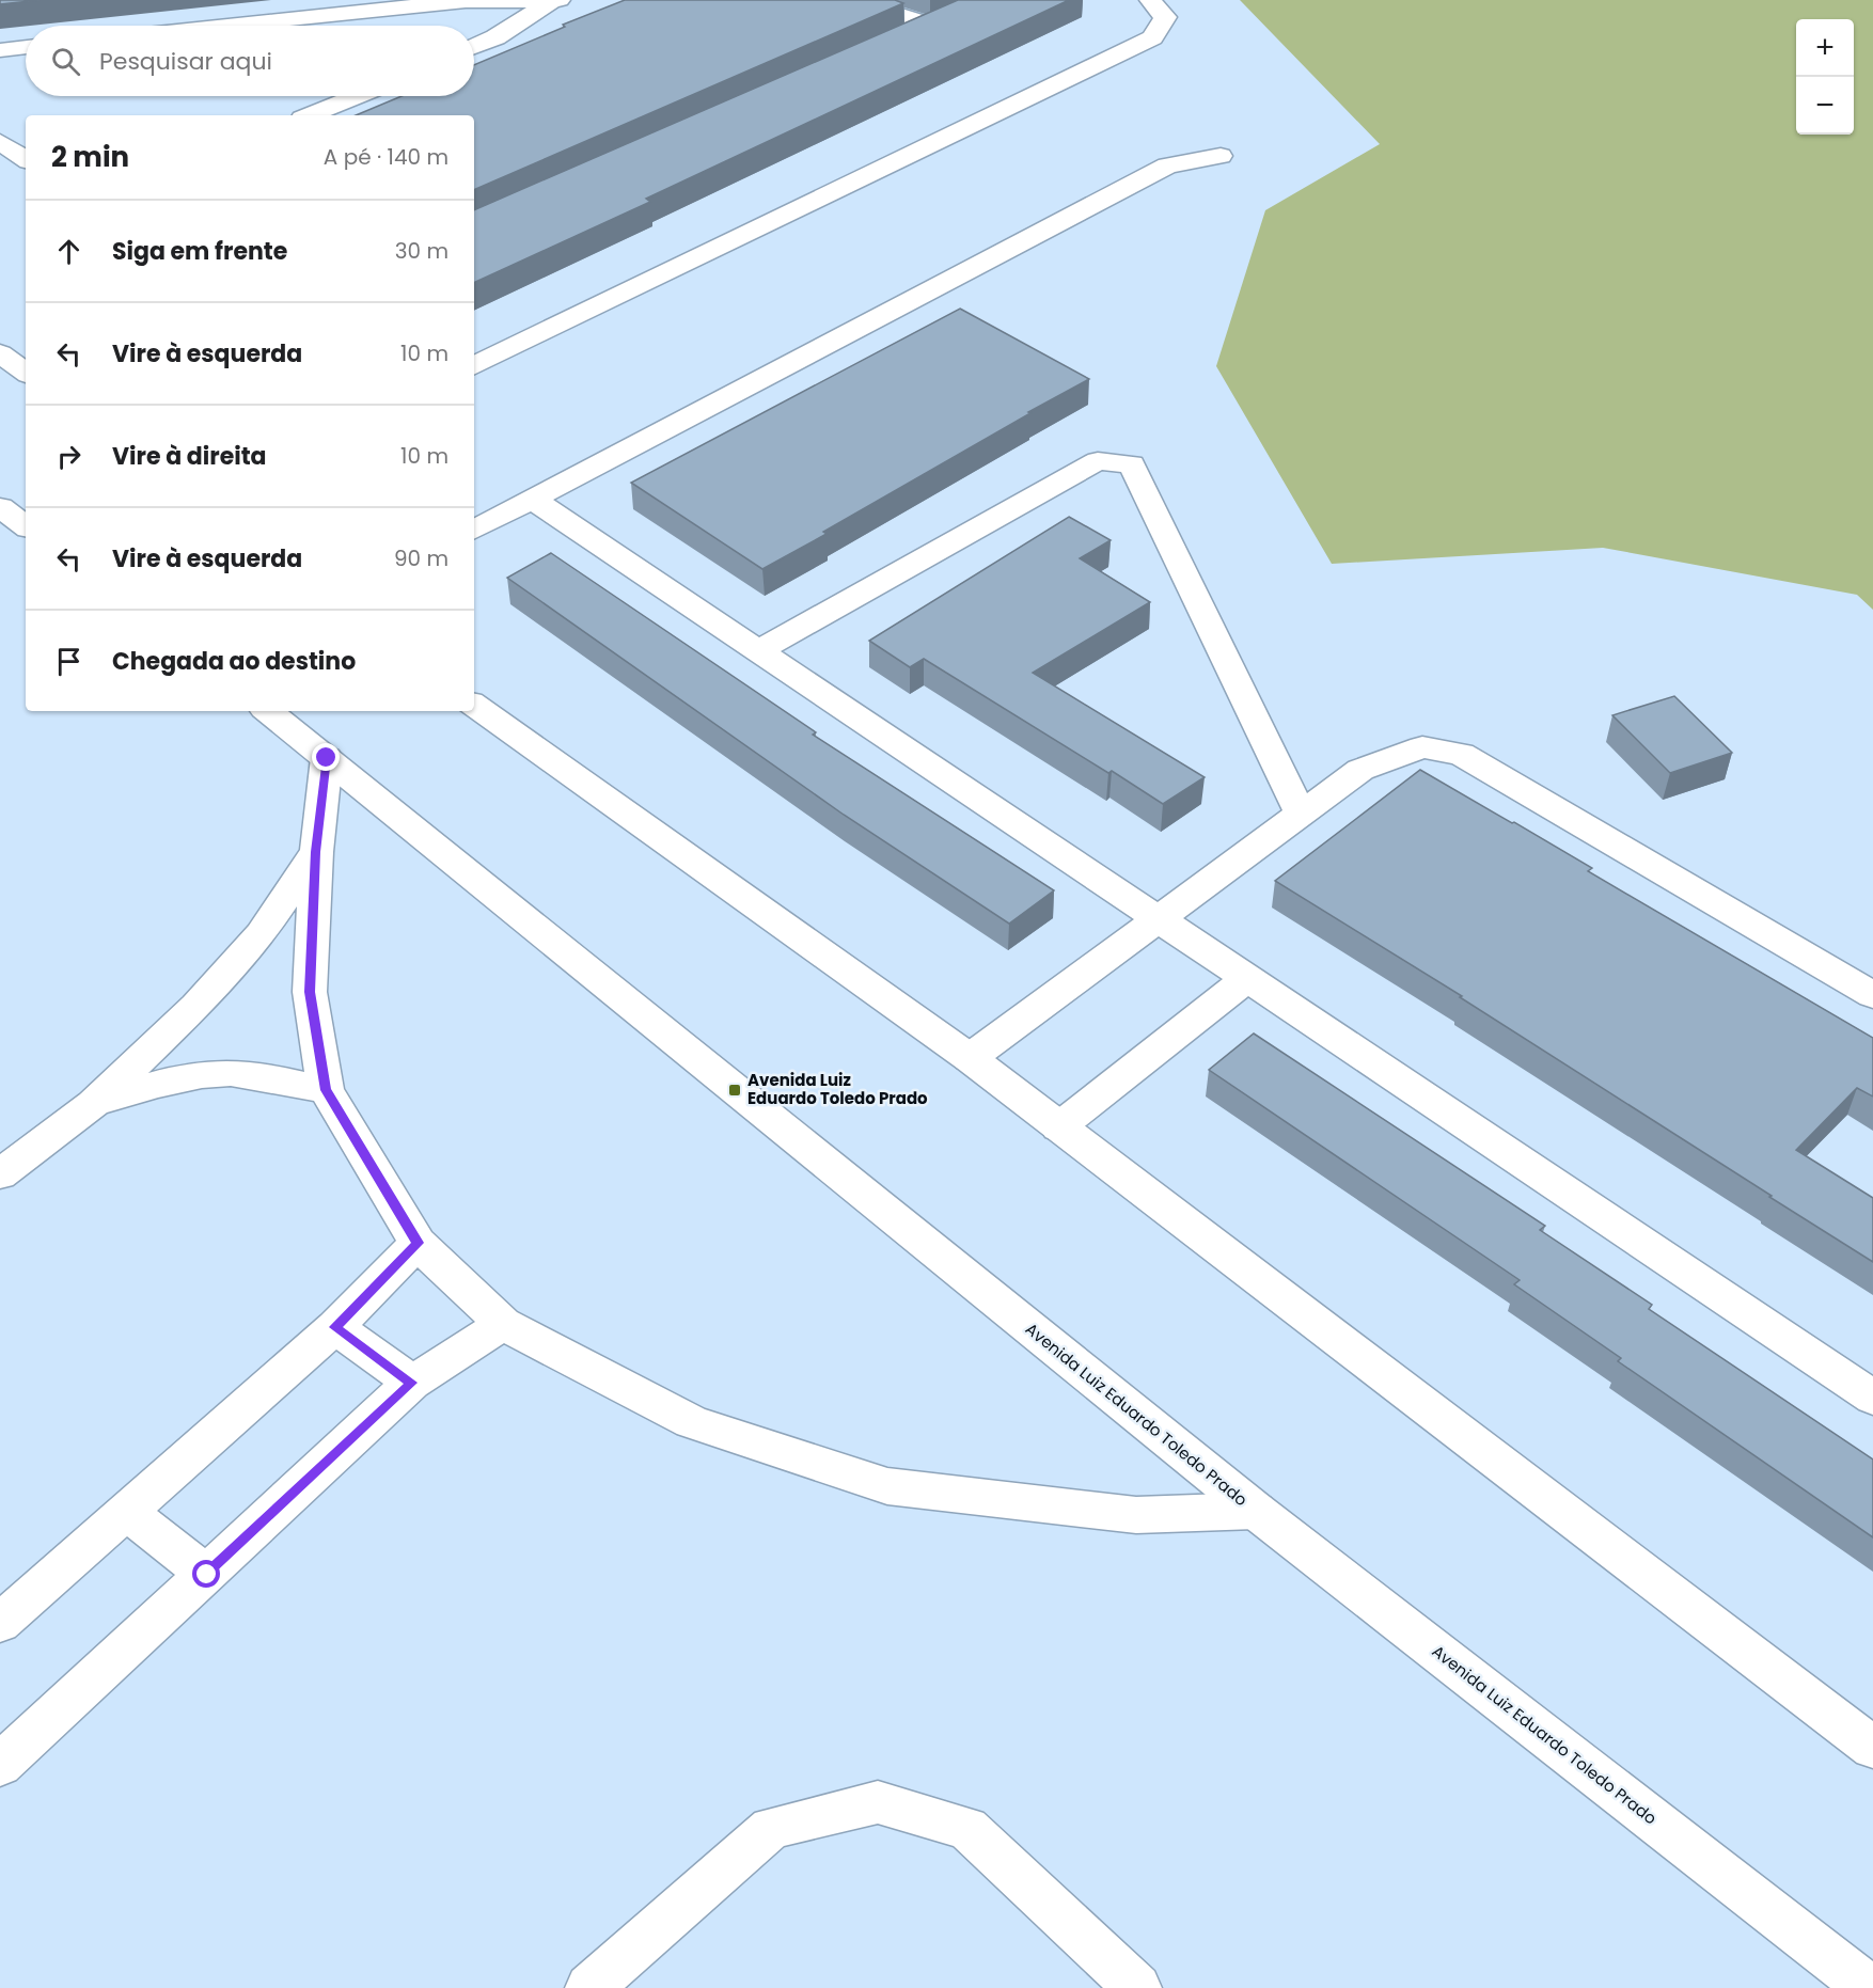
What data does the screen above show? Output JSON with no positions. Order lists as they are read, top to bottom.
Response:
{
  "streets": {
    "street": ["Avenida Luiz Eduardo Toledo Prado"]
  },
  "places": {
    "transit": ["Avenida Luiz Eduardo Toledo Prado"]
  },
  "page": {
    "map_buttons": ["+", "−"],
    "search": "Pesquisar aqui",
    "heading": ["2 min", "A pé · 140 m"],
    "list": [
      ["Siga em frente", "30 m"],
      ["Vire à esquerda", "10 m"],
      ["Vire à direita", "10 m"],
      ["Vire à esquerda", "90 m"],
      "Chegada ao destino"
    ]
  }
}
